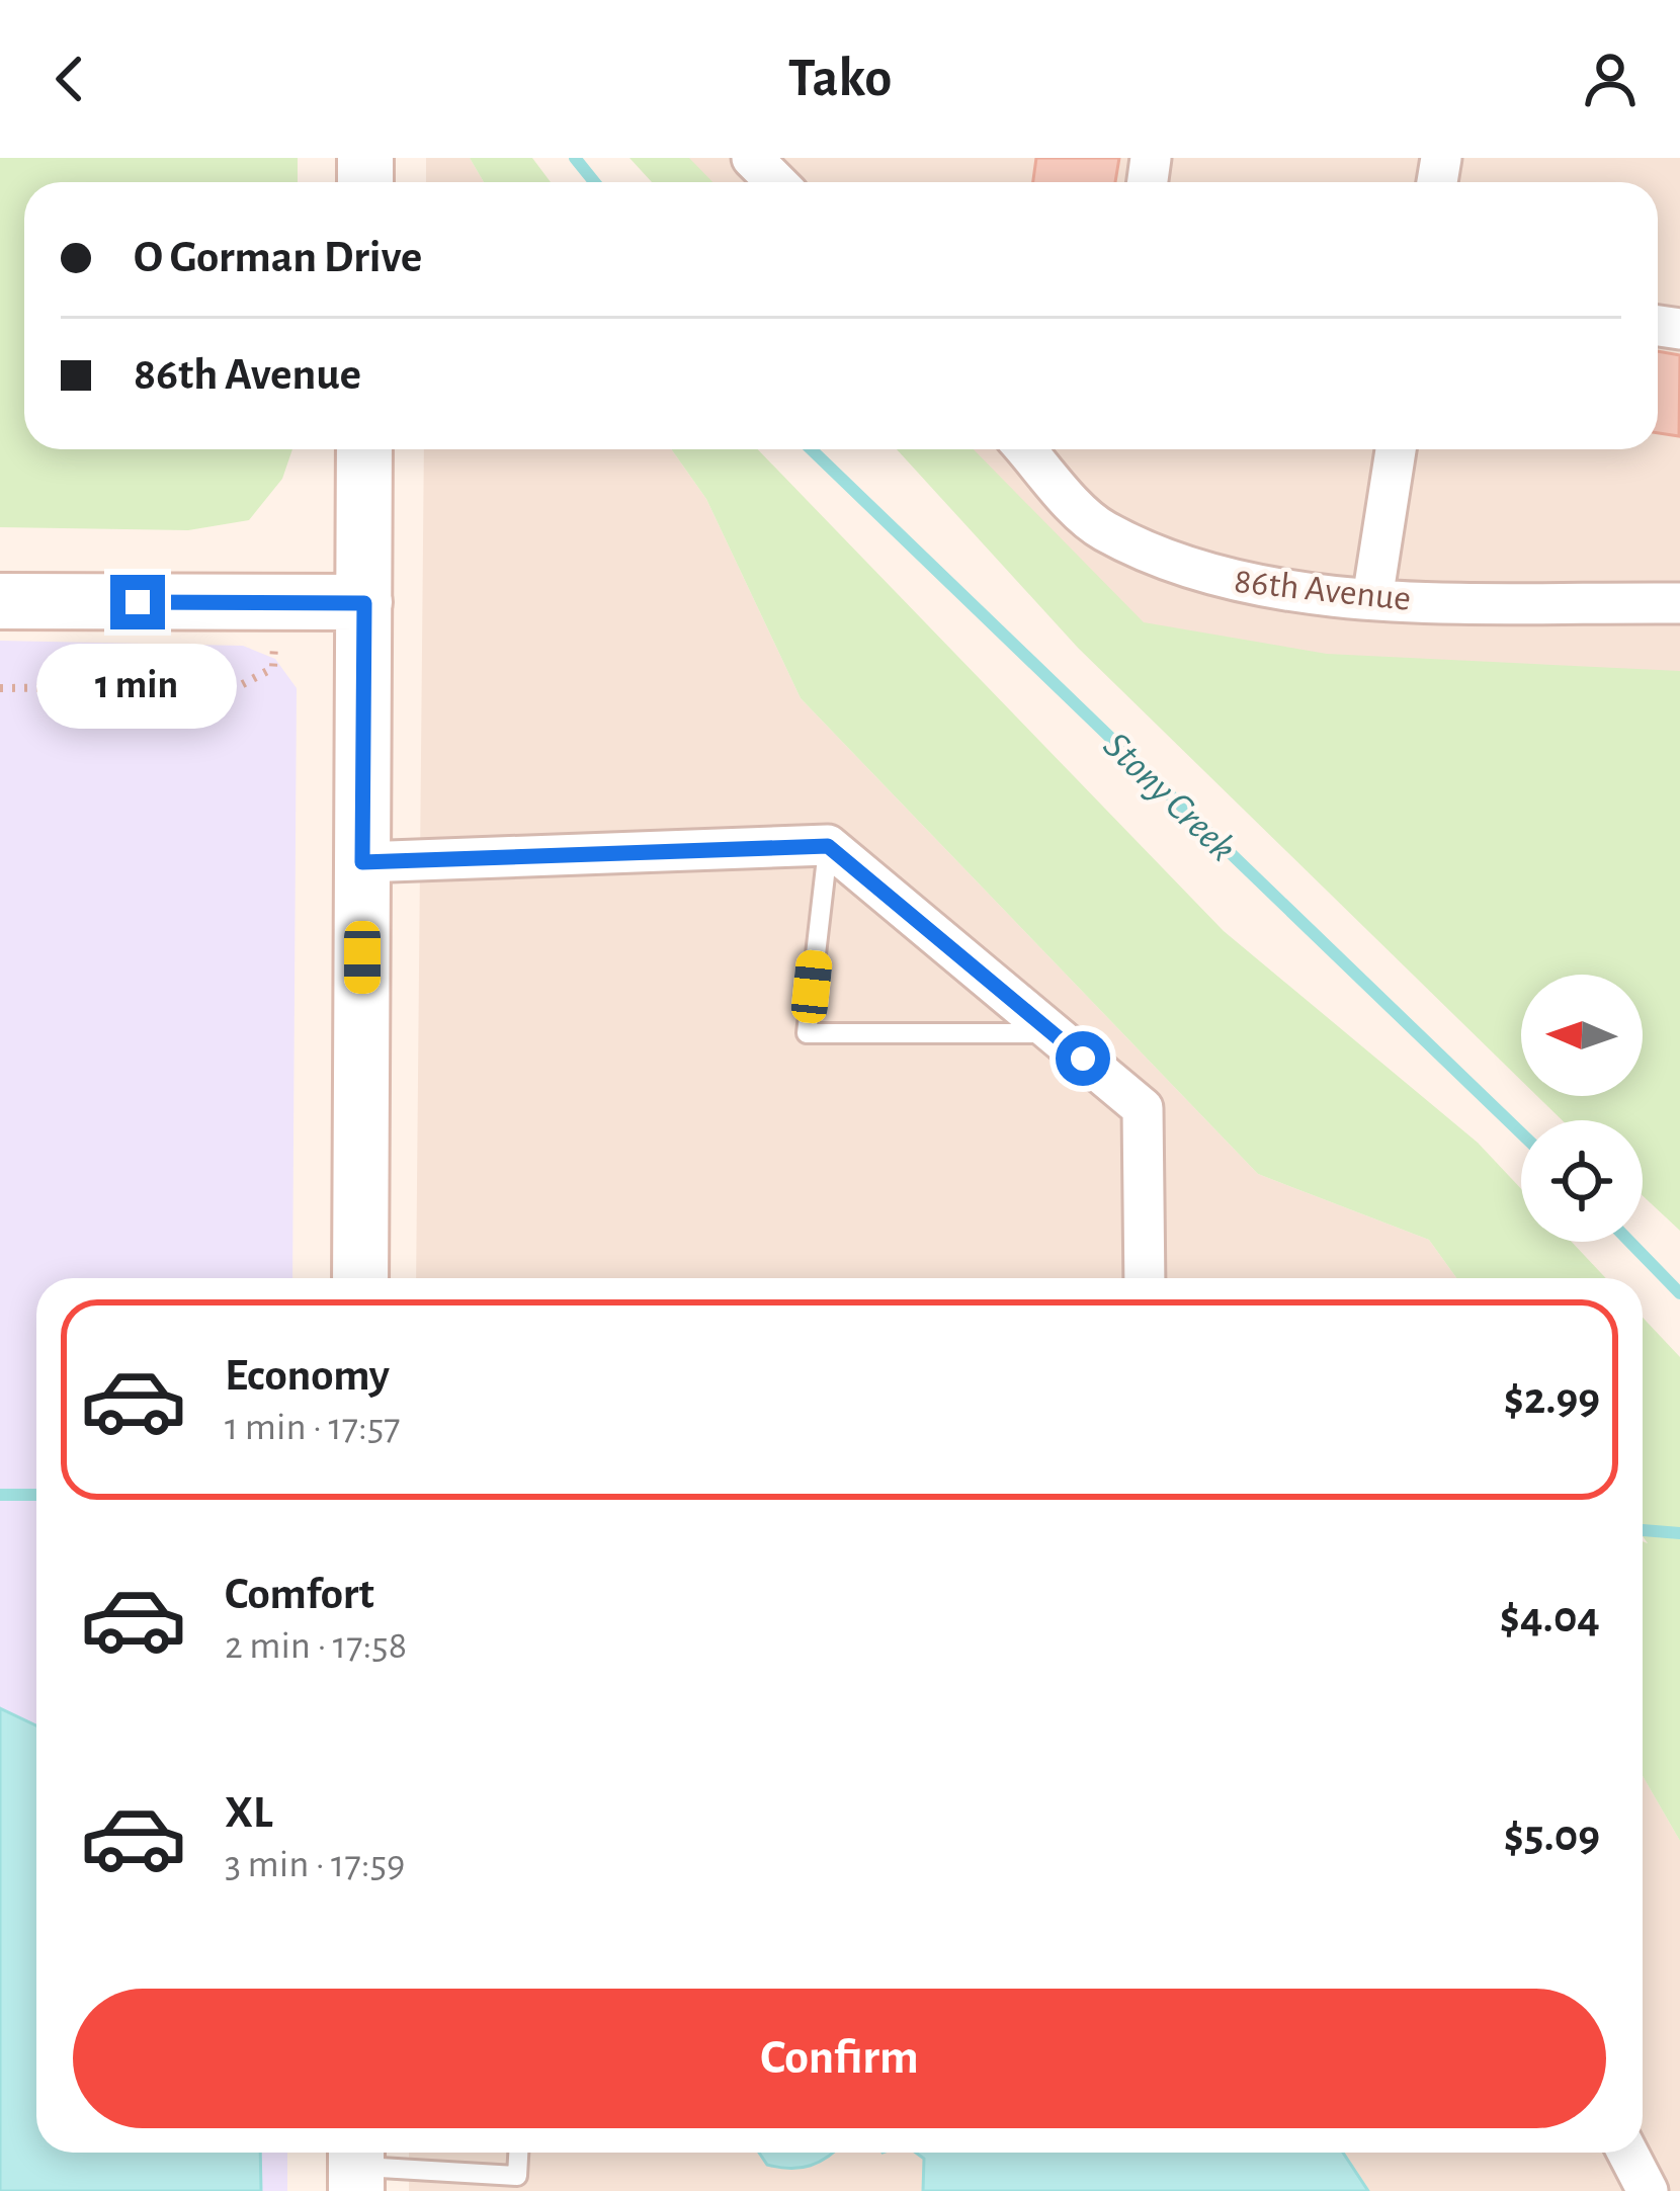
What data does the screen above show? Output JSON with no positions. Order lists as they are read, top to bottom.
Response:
{
  "streets": {
    "street": ["86th Avenue"]
  },
  "water": ["Stony Creek"],
  "north": "left",
  "page": {
    "header": "Tako",
    "banner": ["O Gorman Drive", "86th Avenue"],
    "bubble": "1 min",
    "list": [
      {
        "name": "Economy",
        "note": "1 min · 17:57",
        "value": "$2.99"
      },
      {
        "name": "Comfort",
        "note": "2 min · 17:58",
        "value": "$4.04"
      },
      {
        "name": "XL",
        "note": "3 min · 17:59",
        "value": "$5.09"
      }
    ],
    "buttons": "Confirm"
  }
}
